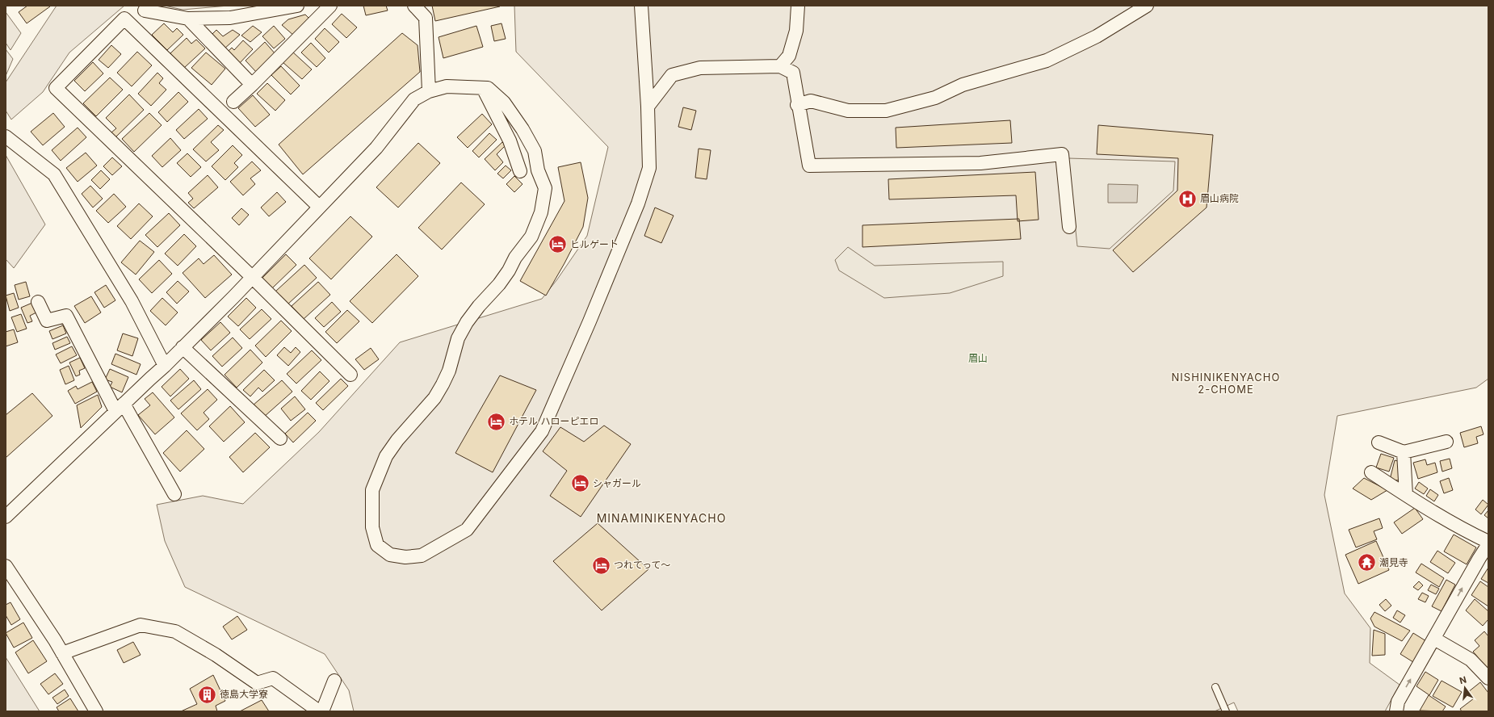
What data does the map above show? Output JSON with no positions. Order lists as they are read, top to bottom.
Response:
{
  "districts": ["NISHINIKENYACHO 2-CHOME", "MINAMINIKENYACHO"],
  "parks": ["眉山"],
  "places": {
    "hospital": ["眉山病院"],
    "hotel": [
      "ヒルゲート",
      "ホテル ハローピエロ",
      "シャガール",
      "つれてって～"
    ],
    "temple": ["潮見寺"],
    "building": ["徳島大学寮"]
  },
  "north": "top"
}
